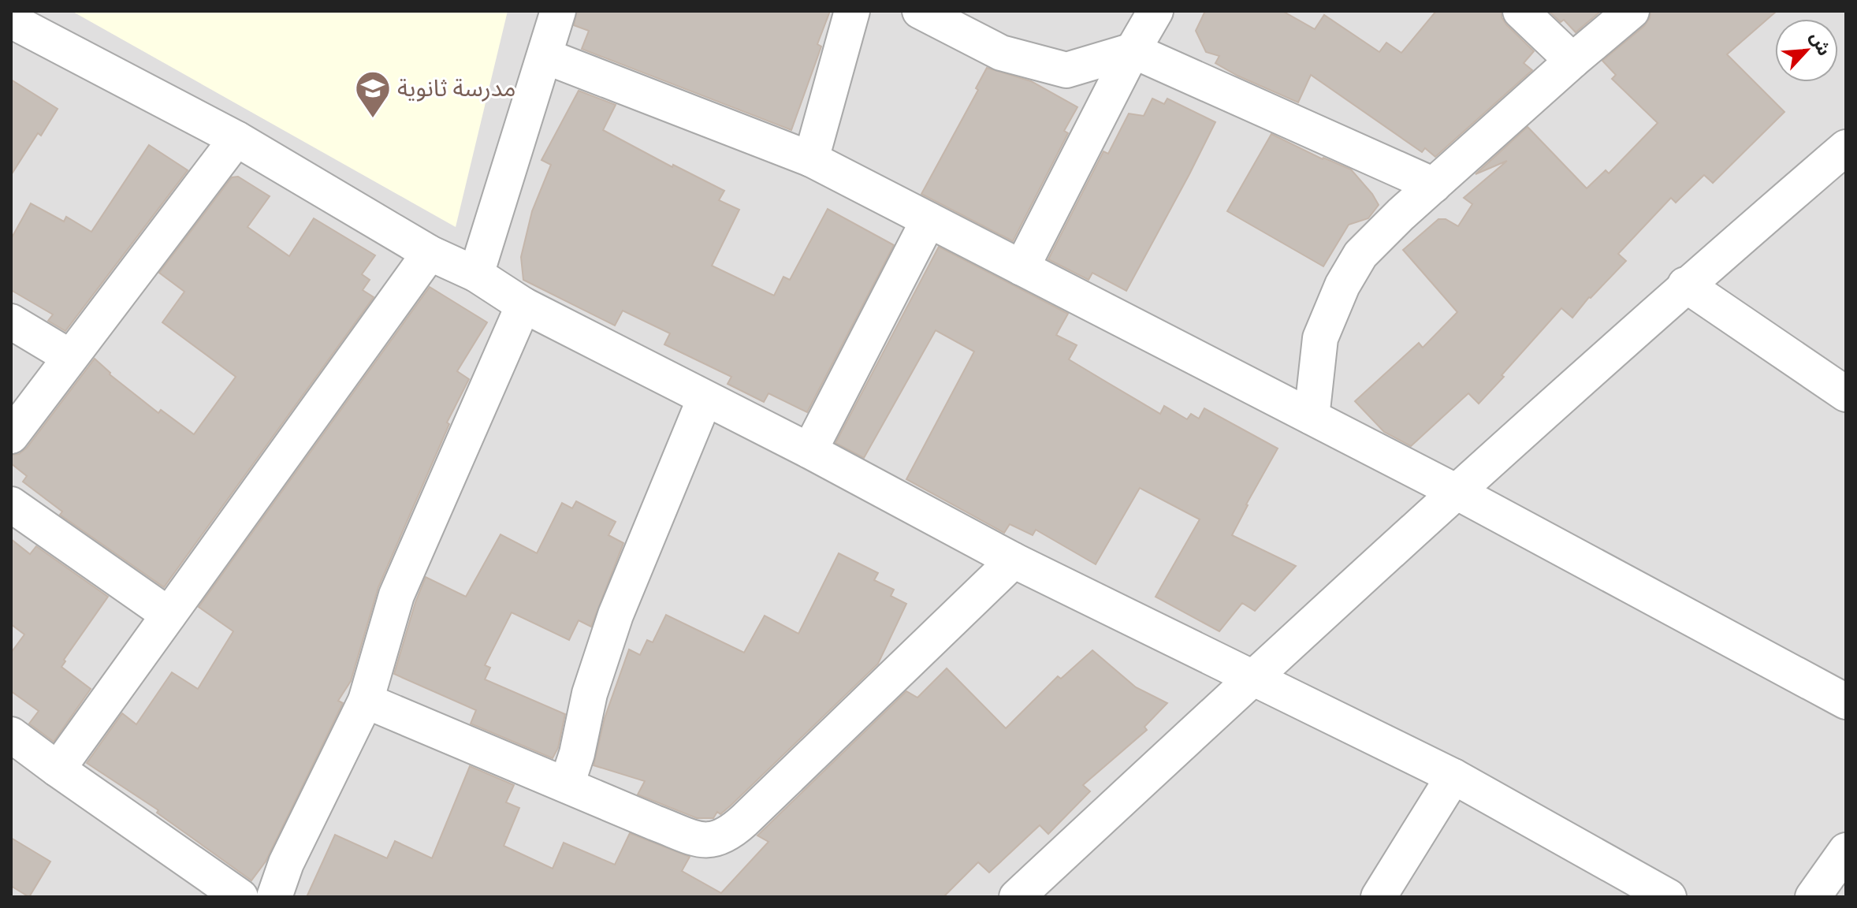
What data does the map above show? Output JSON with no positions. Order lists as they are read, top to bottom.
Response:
{
  "places": {
    "school or university": ["مدرسة ثانوية"]
  },
  "north": "top right"
}
